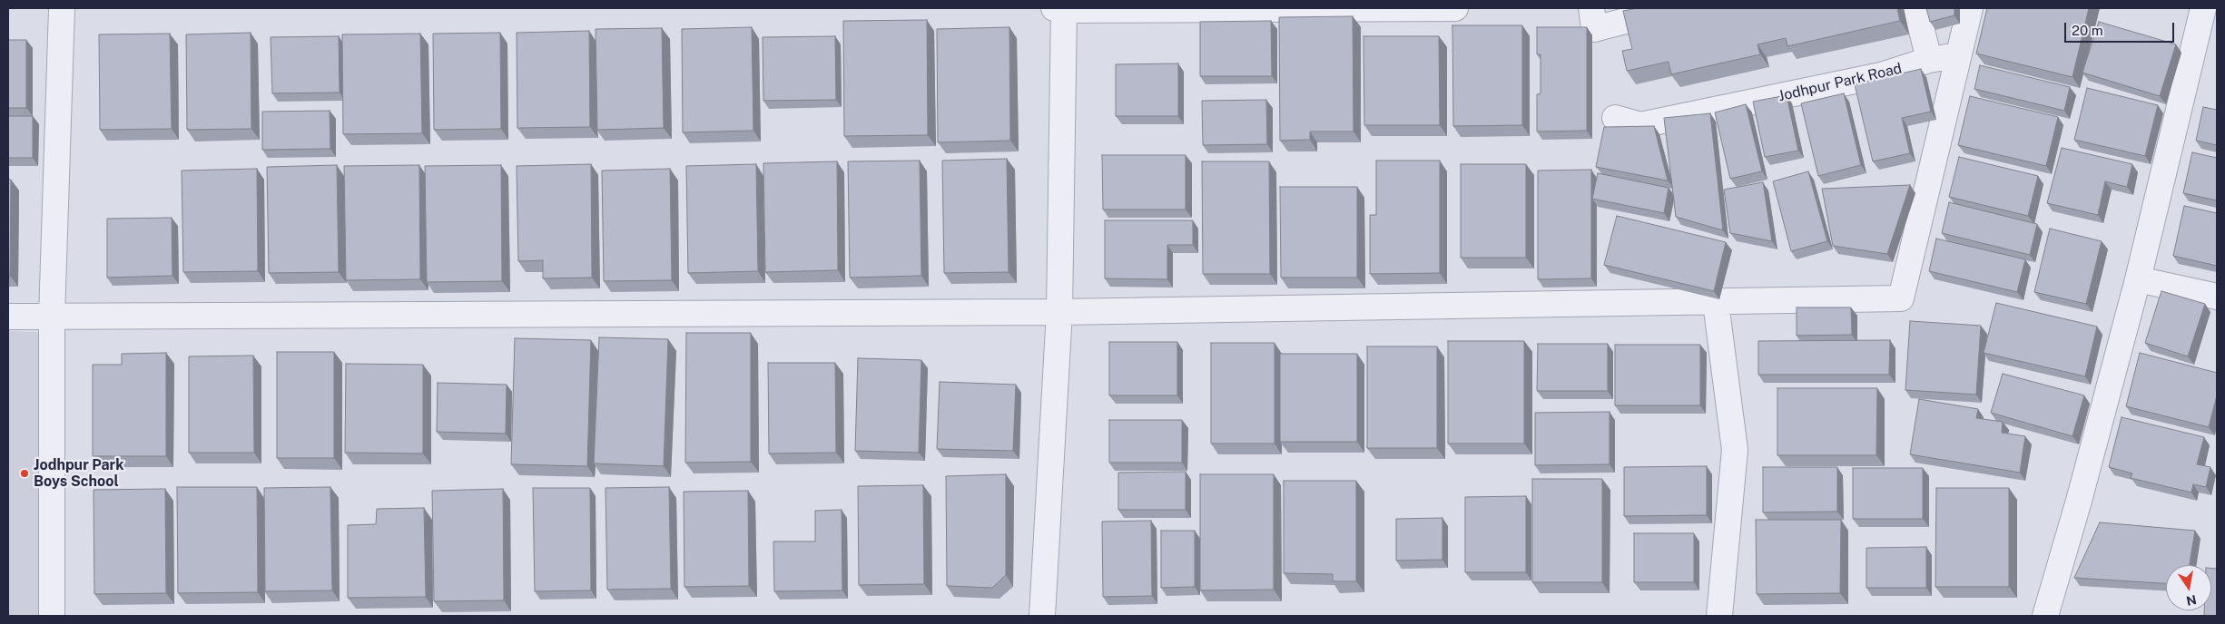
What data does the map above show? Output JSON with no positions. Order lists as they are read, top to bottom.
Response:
{
  "streets": {
    "street": ["Jodhpur Park Road"]
  },
  "places": ["Jodhpur Park Boys School"],
  "scale_bar": "20 m",
  "north": "bottom"
}
